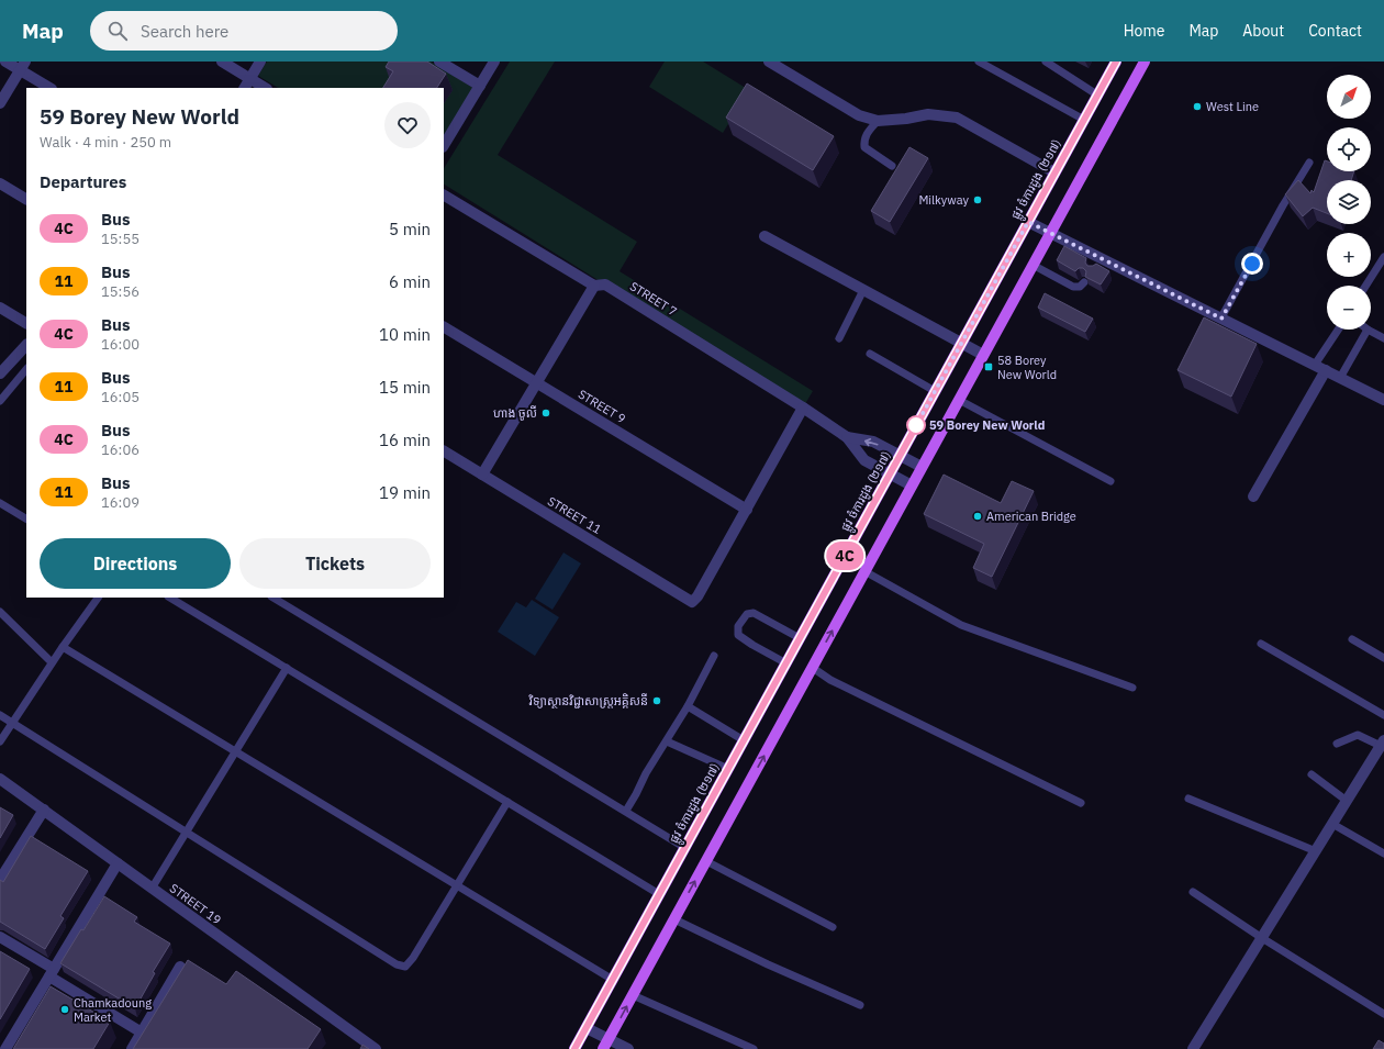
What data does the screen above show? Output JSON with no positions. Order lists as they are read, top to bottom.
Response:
{
  "streets": {
    "main road": ["ផ្លូវ ចំការដូង (២១៧)"],
    "street": [
      "STREET 7",
      "STREET 9",
      "STREET 11",
      "STREET 19"
    ]
  },
  "crossings": [
    ["ផ្លូវ ចំការដូង (២១៧)", "STREET 7"],
    ["STREET 9", "STREET 11"]
  ],
  "places": {
    "other": [
      "West Line",
      "Milkyway",
      "ហាង ចូលី",
      "59 Borey New World",
      "American Bridge",
      "វិទ្យាស្ថានវិជ្ជាសាស្រ្តអគ្គិសនី",
      "Chamkadoung Market"
    ],
    "transit": ["58 Borey New World"]
  },
  "lines": ["bus line 4C"],
  "north": "top right",
  "page": {
    "header": "Map",
    "search": "Search here",
    "nav": [
      "Home",
      "Map",
      "About",
      "Contact"
    ],
    "on_map": "4C",
    "map_buttons": ["+", "−"],
    "heading": [
      ["59 Borey New World", "Walk · 4 min · 250 m"],
      "Departures"
    ],
    "list": [
      {
        "mark": "4C",
        "name": "Bus",
        "note": "15:55",
        "value": "5 min"
      },
      {
        "mark": "11",
        "name": "Bus",
        "note": "15:56",
        "value": "6 min"
      },
      {
        "mark": "4C",
        "name": "Bus",
        "note": "16:00",
        "value": "10 min"
      },
      {
        "mark": "11",
        "name": "Bus",
        "note": "16:05",
        "value": "15 min"
      },
      {
        "mark": "4C",
        "name": "Bus",
        "note": "16:06",
        "value": "16 min"
      },
      {
        "mark": "11",
        "name": "Bus",
        "note": "16:09",
        "value": "19 min"
      }
    ],
    "buttons": ["Directions", "Tickets"]
  }
}
